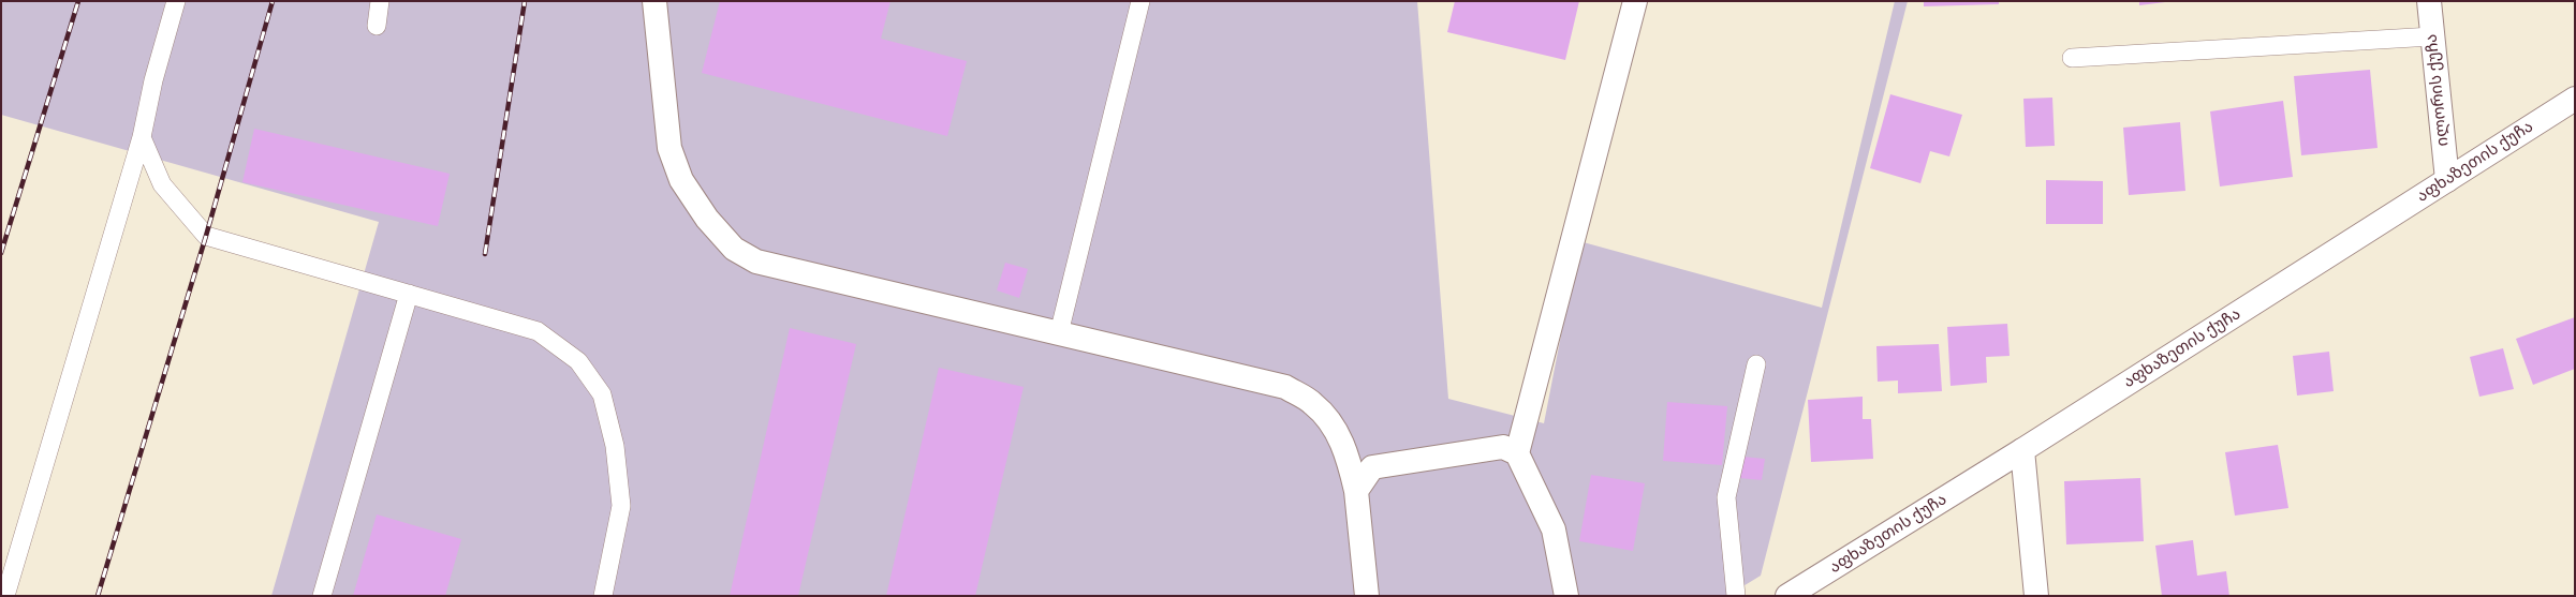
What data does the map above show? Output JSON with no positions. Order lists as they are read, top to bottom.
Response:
{
  "streets": {
    "street": ["ილორის ქუჩა", "აფხაზეთის ქუჩა"]
  },
  "crossings": [
    ["ილორის ქუჩა", "აფხაზეთის ქუჩა"]
  ]
}
